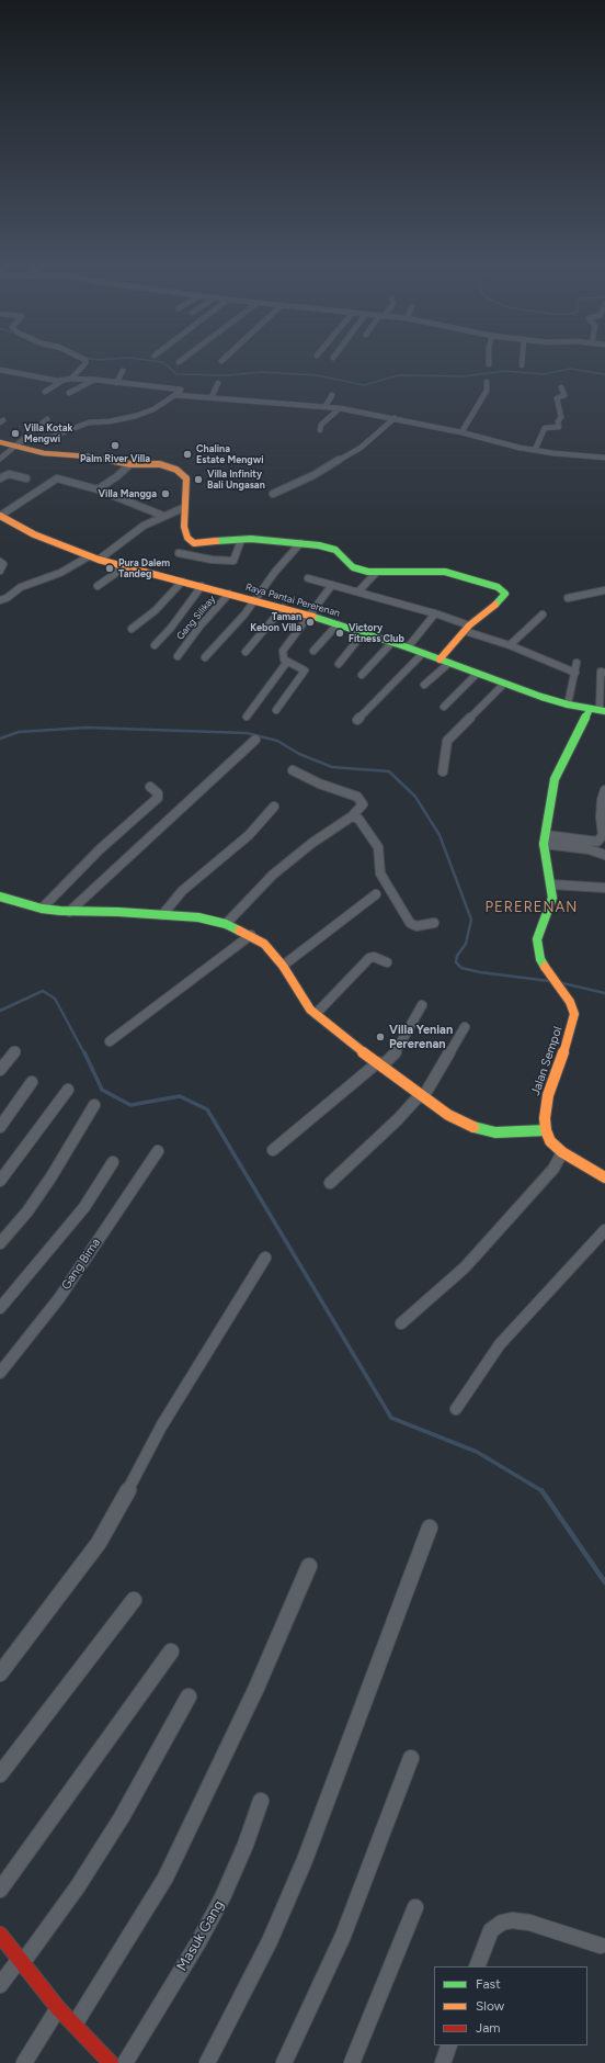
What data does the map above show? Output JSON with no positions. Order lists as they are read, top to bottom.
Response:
{
  "streets": {
    "street": [
      "Raya Pantai Pererenan",
      "Gang Silikay",
      "Jalan Sempol",
      "Gang Bima",
      "Masuk Gang"
    ]
  },
  "crossings": [
    ["Raya Pantai Pererenan", "Gang Silikay"],
    ["Raya Pantai Pererenan", "Jalan Sempol"]
  ],
  "districts": ["PERERENAN"],
  "places": [
    "Villa Kotak Mengwi",
    "Palm River Villa",
    "Chalina Estate Mengwi",
    "Villa Infinity Bali Ungasan",
    "Villa Mangga",
    "Pura Dalem Tandeg",
    "Taman Kebon Villa",
    "Victory Fitness Club",
    "Villa Yenian Pererenan"
  ],
  "legend": ["Fast", "Slow", "Jam"]
}
